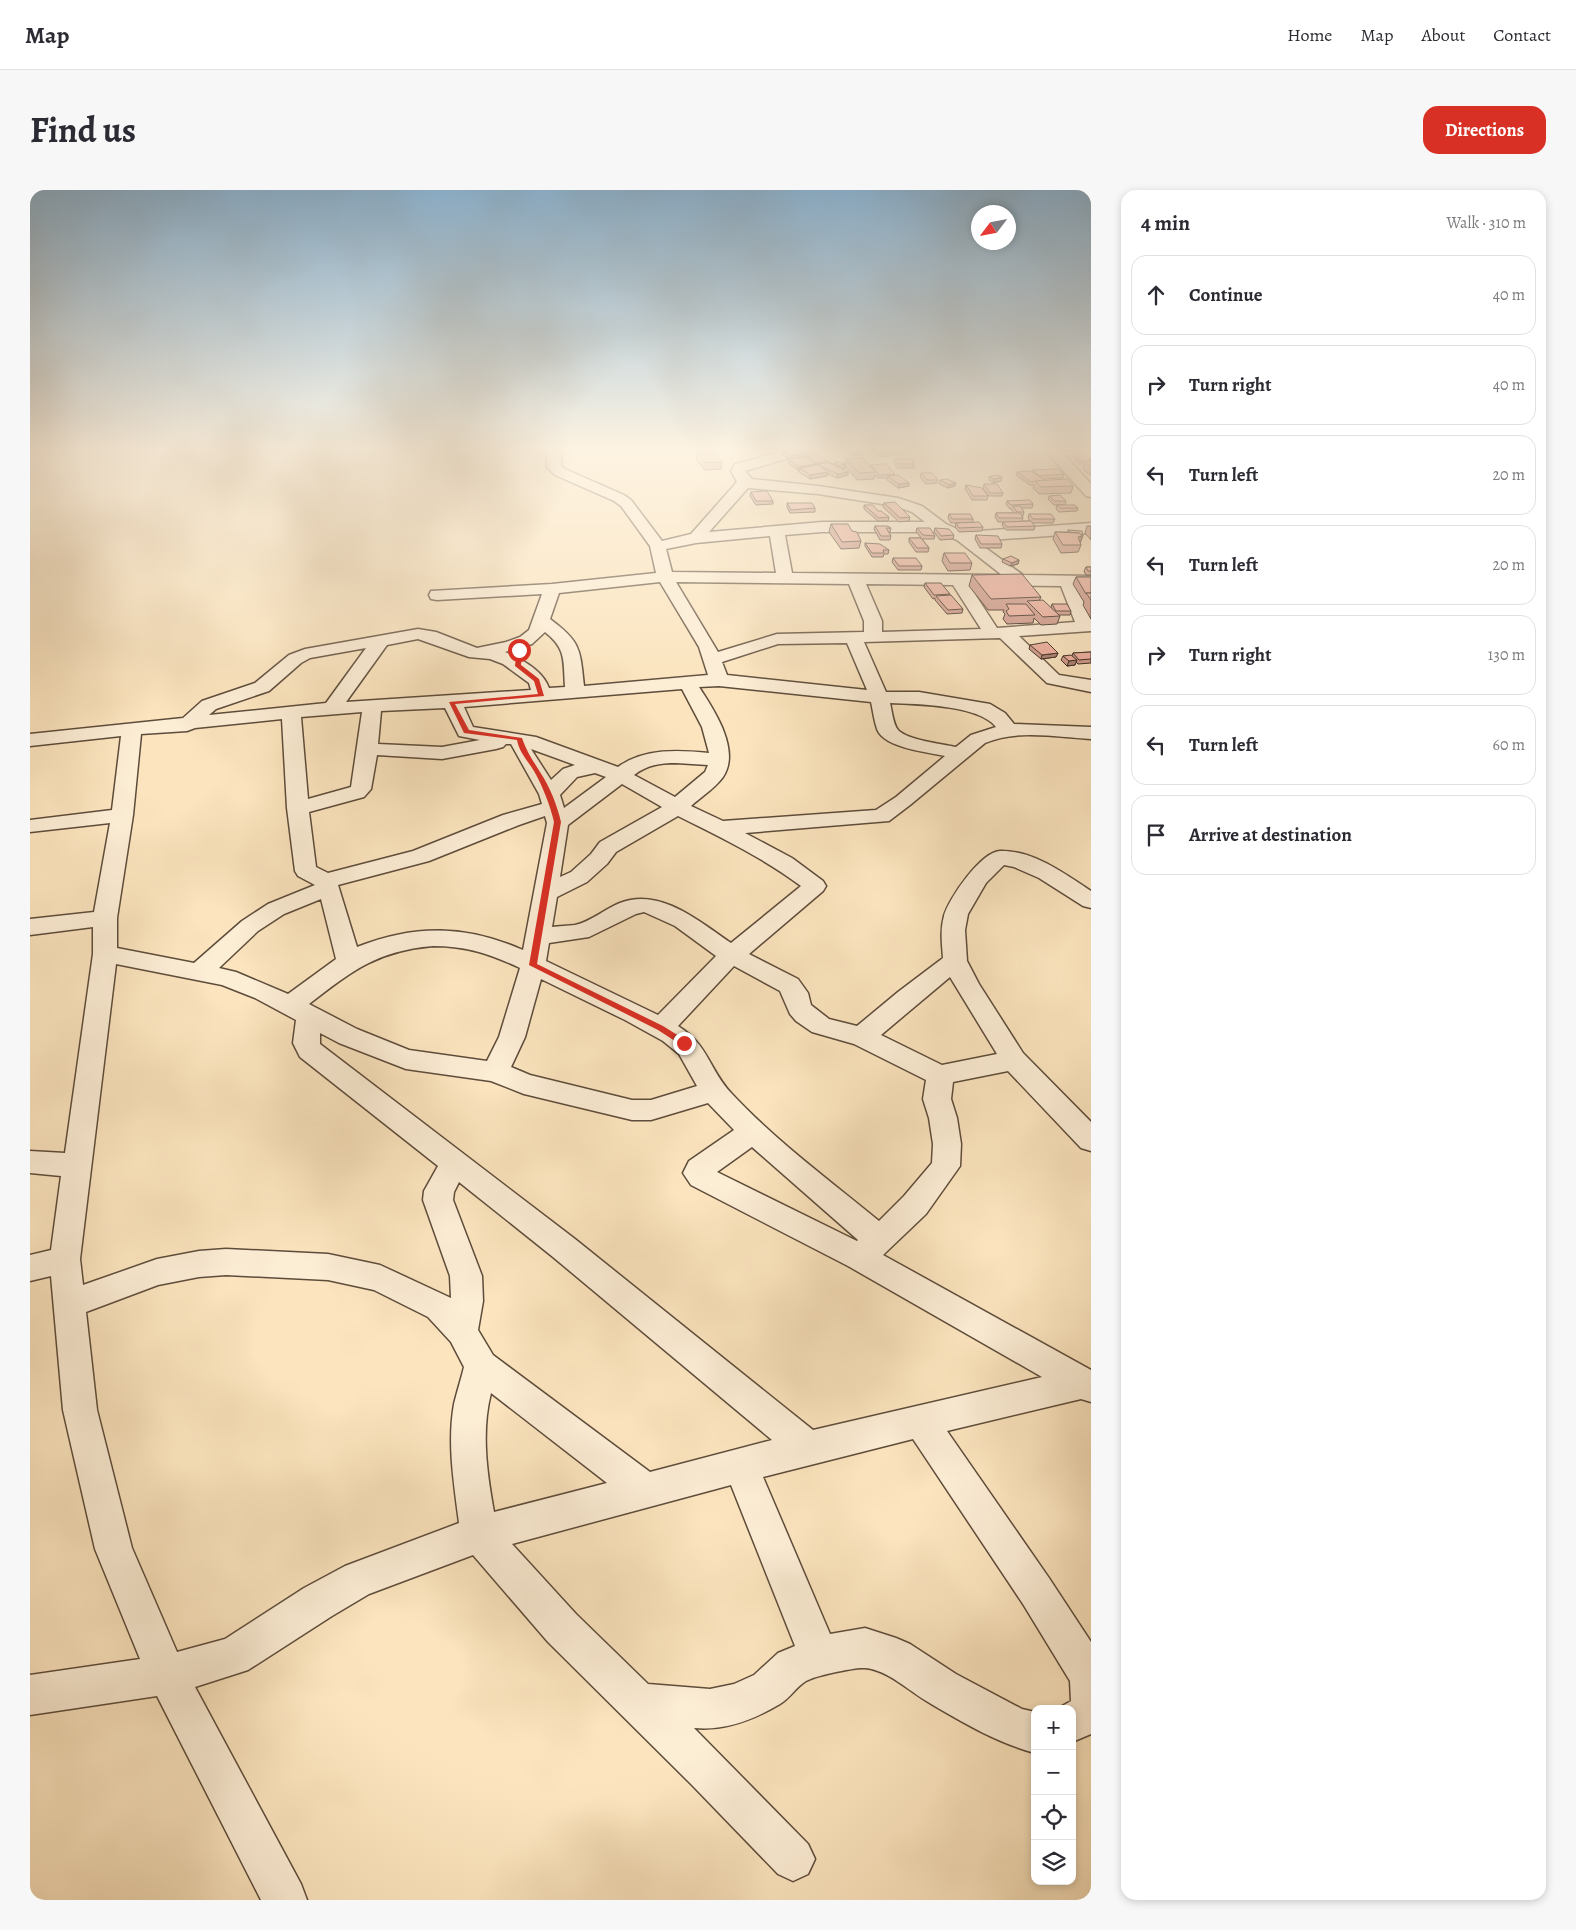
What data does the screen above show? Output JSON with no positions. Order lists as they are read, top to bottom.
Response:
{
  "north": "bottom left",
  "page": {
    "header": "Map",
    "nav": [
      "Home",
      "Map",
      "About",
      "Contact"
    ],
    "title": "Find us",
    "buttons": "Directions",
    "heading": ["4 min", "Walk · 310 m"],
    "list": [
      ["Continue", "40 m"],
      ["Turn right", "40 m"],
      ["Turn left", "20 m"],
      ["Turn left", "20 m"],
      ["Turn right", "130 m"],
      ["Turn left", "60 m"],
      "Arrive at destination"
    ],
    "map_buttons": ["+", "−"]
  }
}
